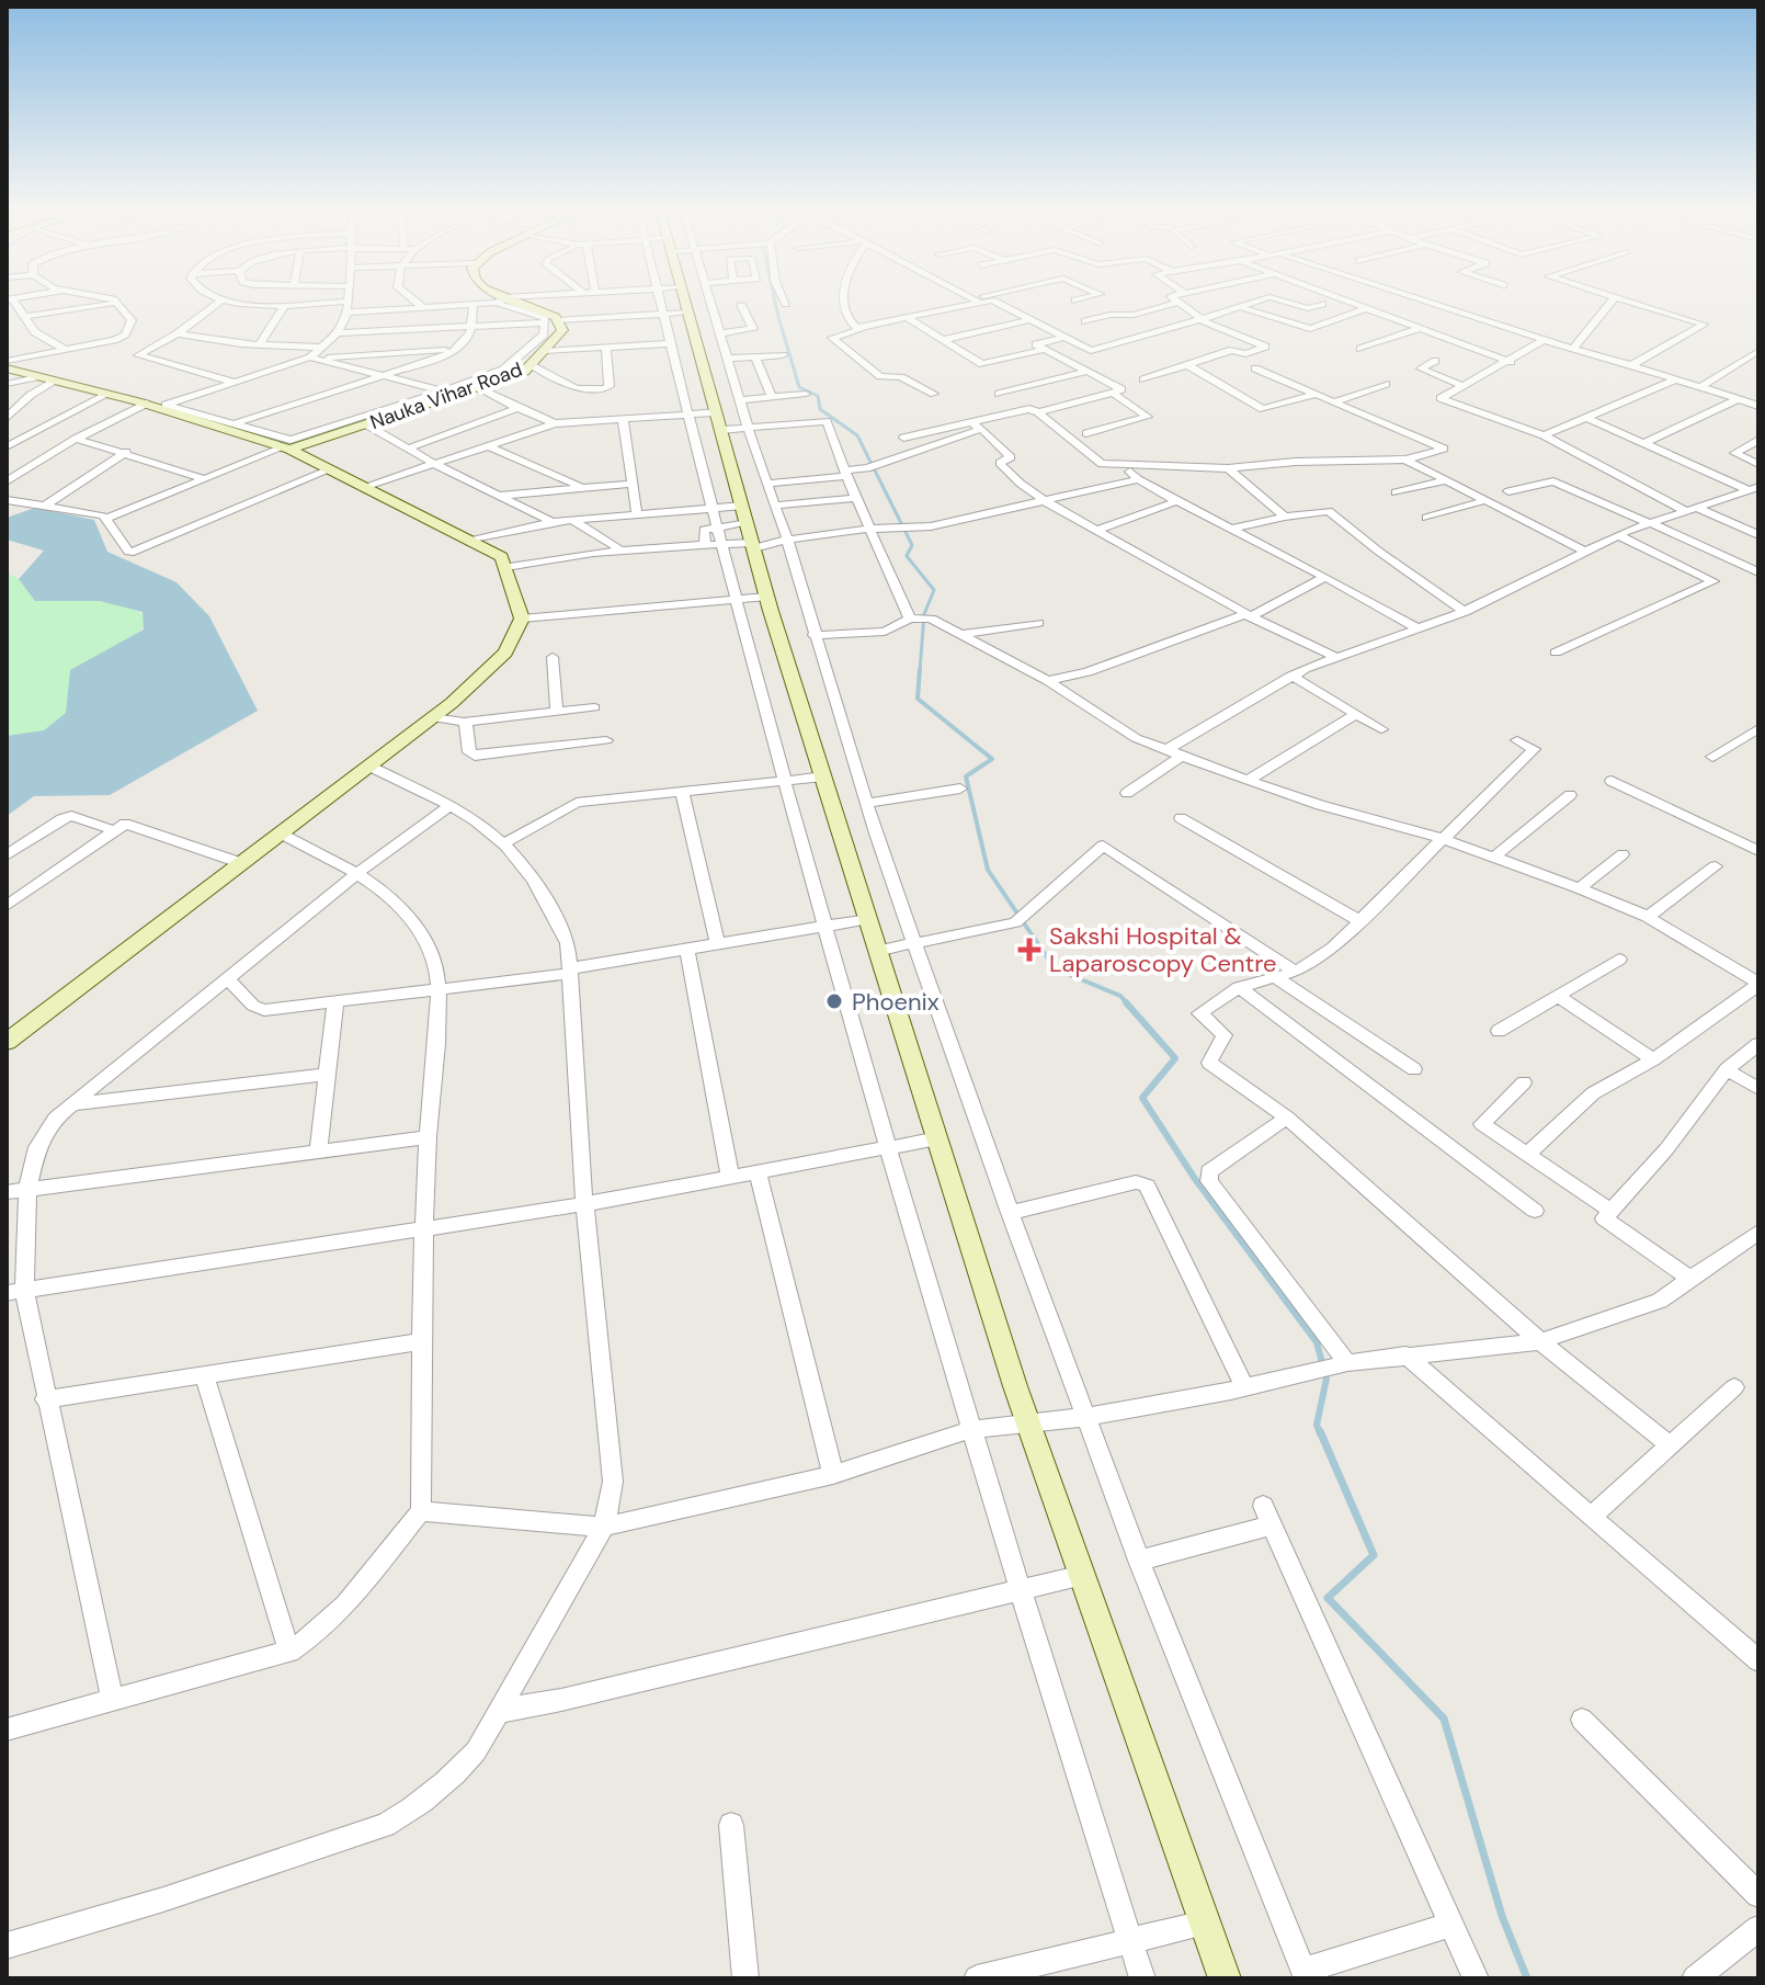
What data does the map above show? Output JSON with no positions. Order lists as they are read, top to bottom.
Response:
{
  "streets": {
    "street": ["Nauka Vihar Road"]
  },
  "places": {
    "health": ["Sakshi Hospital & Laparoscopy Centre"],
    "other": ["Phoenix"]
  }
}
